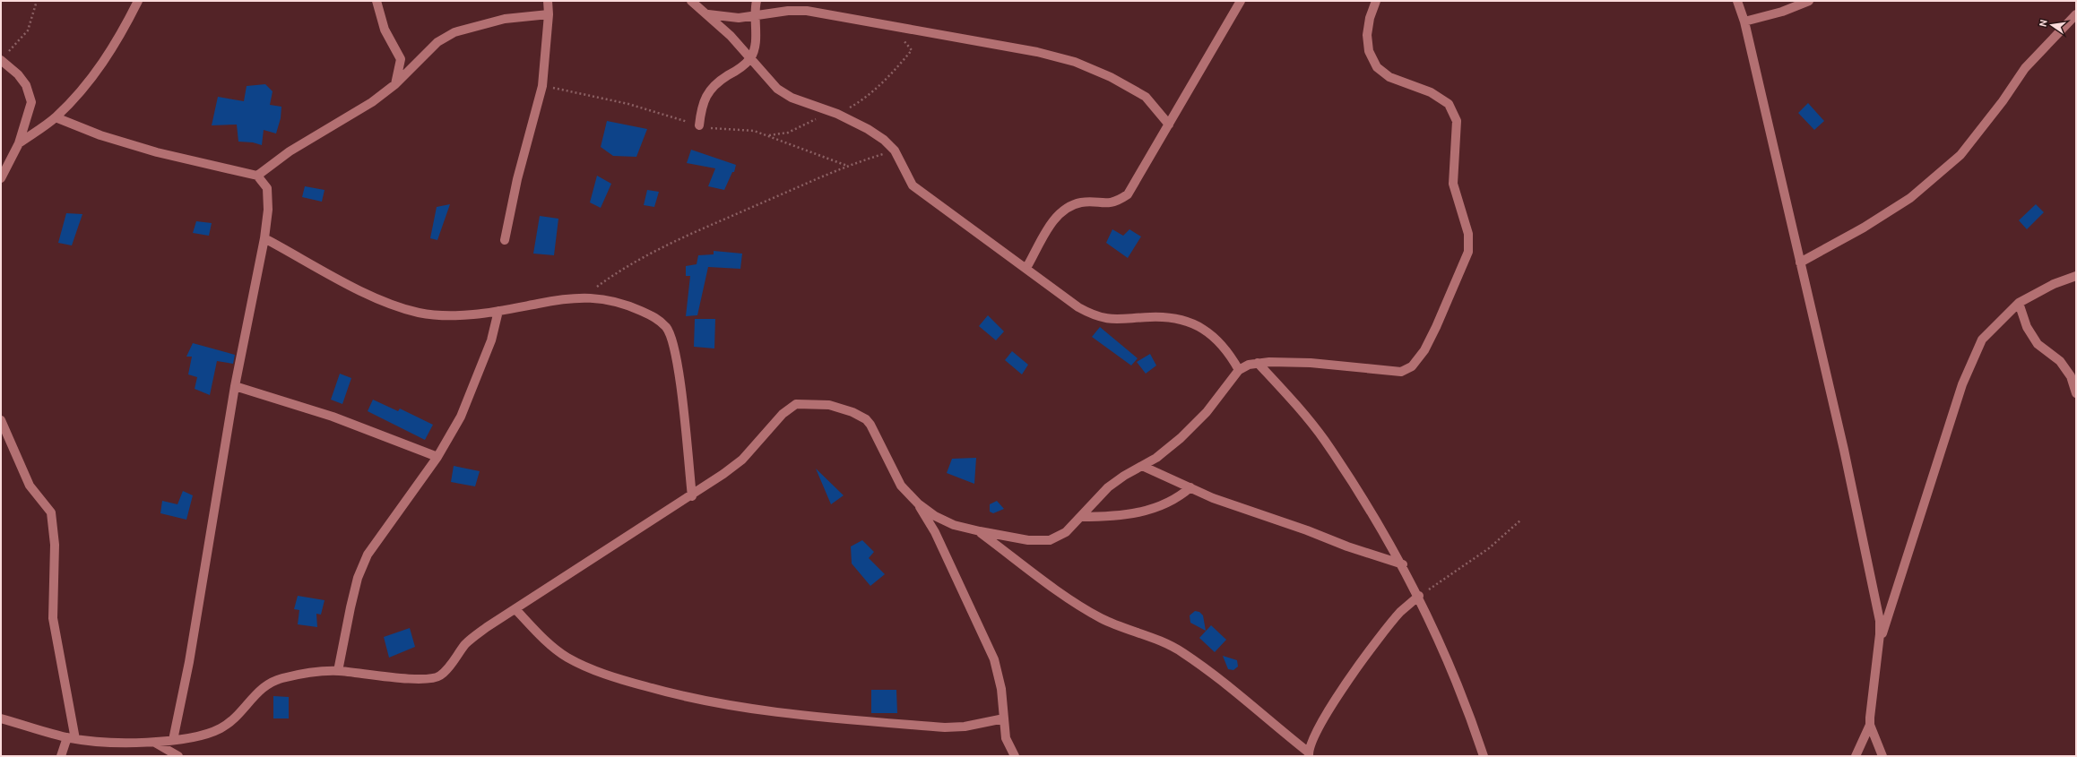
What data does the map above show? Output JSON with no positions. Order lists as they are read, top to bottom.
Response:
{
  "north": "left"
}
